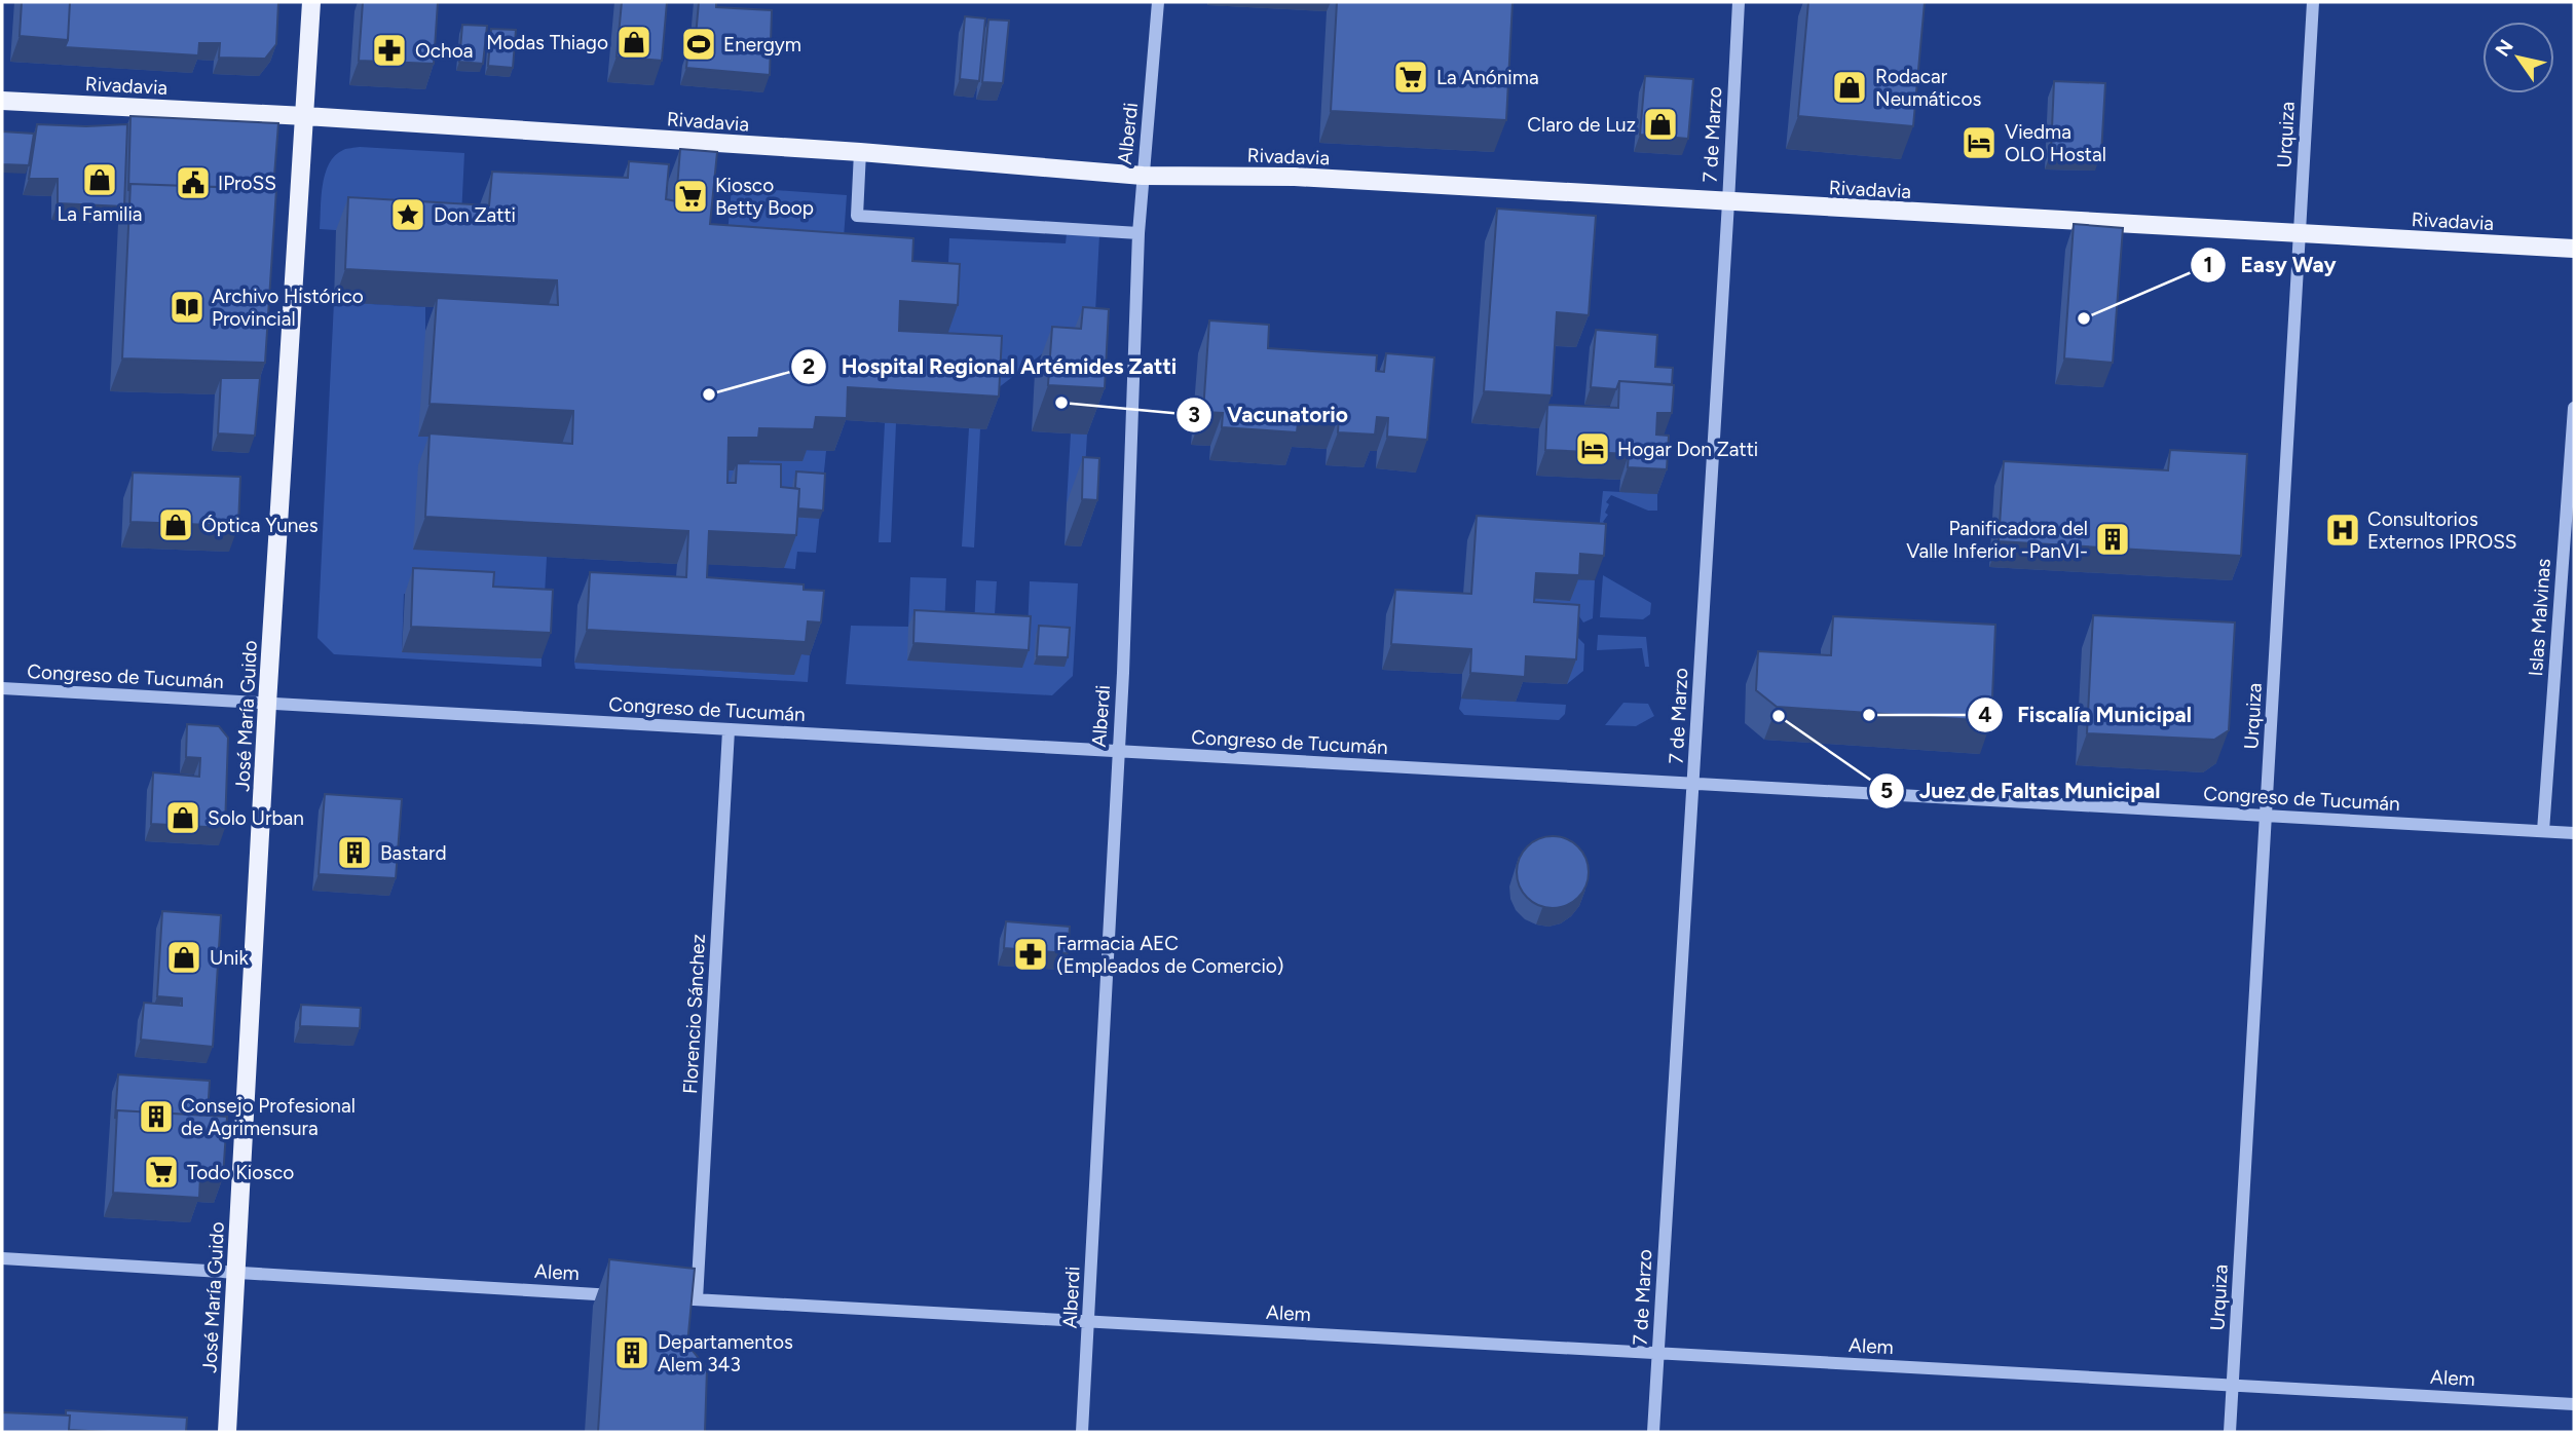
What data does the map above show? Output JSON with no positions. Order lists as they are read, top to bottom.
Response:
{
  "streets": {
    "main road": ["Rivadavia", "José María Guido"],
    "street": [
      "Alberdi",
      "7 de Marzo",
      "Urquiza",
      "Islas Malvinas",
      "Congreso de Tucumán",
      "Florencio Sánchez",
      "Alem"
    ]
  },
  "crossings": [
    ["Rivadavia", "Alberdi"],
    ["Rivadavia", "7 de Marzo"],
    ["Rivadavia", "Urquiza"],
    ["Rivadavia", "José María Guido"],
    ["Alberdi", "Congreso de Tucumán"],
    ["Alberdi", "Alem"],
    ["7 de Marzo", "Congreso de Tucumán"],
    ["7 de Marzo", "Alem"],
    ["Urquiza", "Congreso de Tucumán"],
    ["Urquiza", "Alem"],
    ["Islas Malvinas", "Congreso de Tucumán"],
    ["Congreso de Tucumán", "José María Guido"],
    ["Congreso de Tucumán", "Florencio Sánchez"],
    ["José María Guido", "Alem"],
    ["Florencio Sánchez", "Alem"]
  ],
  "places": {
    "shop": [
      "Modas Thiago",
      "Rodacar Neumáticos",
      "Claro de Luz",
      "La Familia",
      "Óptica Yunes",
      "Solo Urban",
      "Unik"
    ],
    "sports": ["Energym"],
    "pharmacy": ["Ochoa", "Farmacia AEC (Empleados de Comercio)"],
    "supermarket": ["La Anónima", "Kiosco Betty Boop", "Todo Kiosco"],
    "hotel": ["Viedma OLO Hostal", "Hogar Don Zatti"],
    "public building": ["IProSS"],
    "place": ["Don Zatti"],
    "library": ["Archivo Histórico Provincial"],
    "other": [
      "Easy Way",
      "Hospital Regional Artémides Zatti",
      "Vacunatorio",
      "Fiscalía Municipal",
      "Juez de Faltas Municipal"
    ],
    "hospital": ["Consultorios Externos IPROSS"],
    "building": [
      "Panificadora del Valle Inferior -PanVI-",
      "Bastard",
      "Consejo Profesional de Agrimensura",
      "Departamentos Alem 343"
    ]
  },
  "north": "top left"
}
